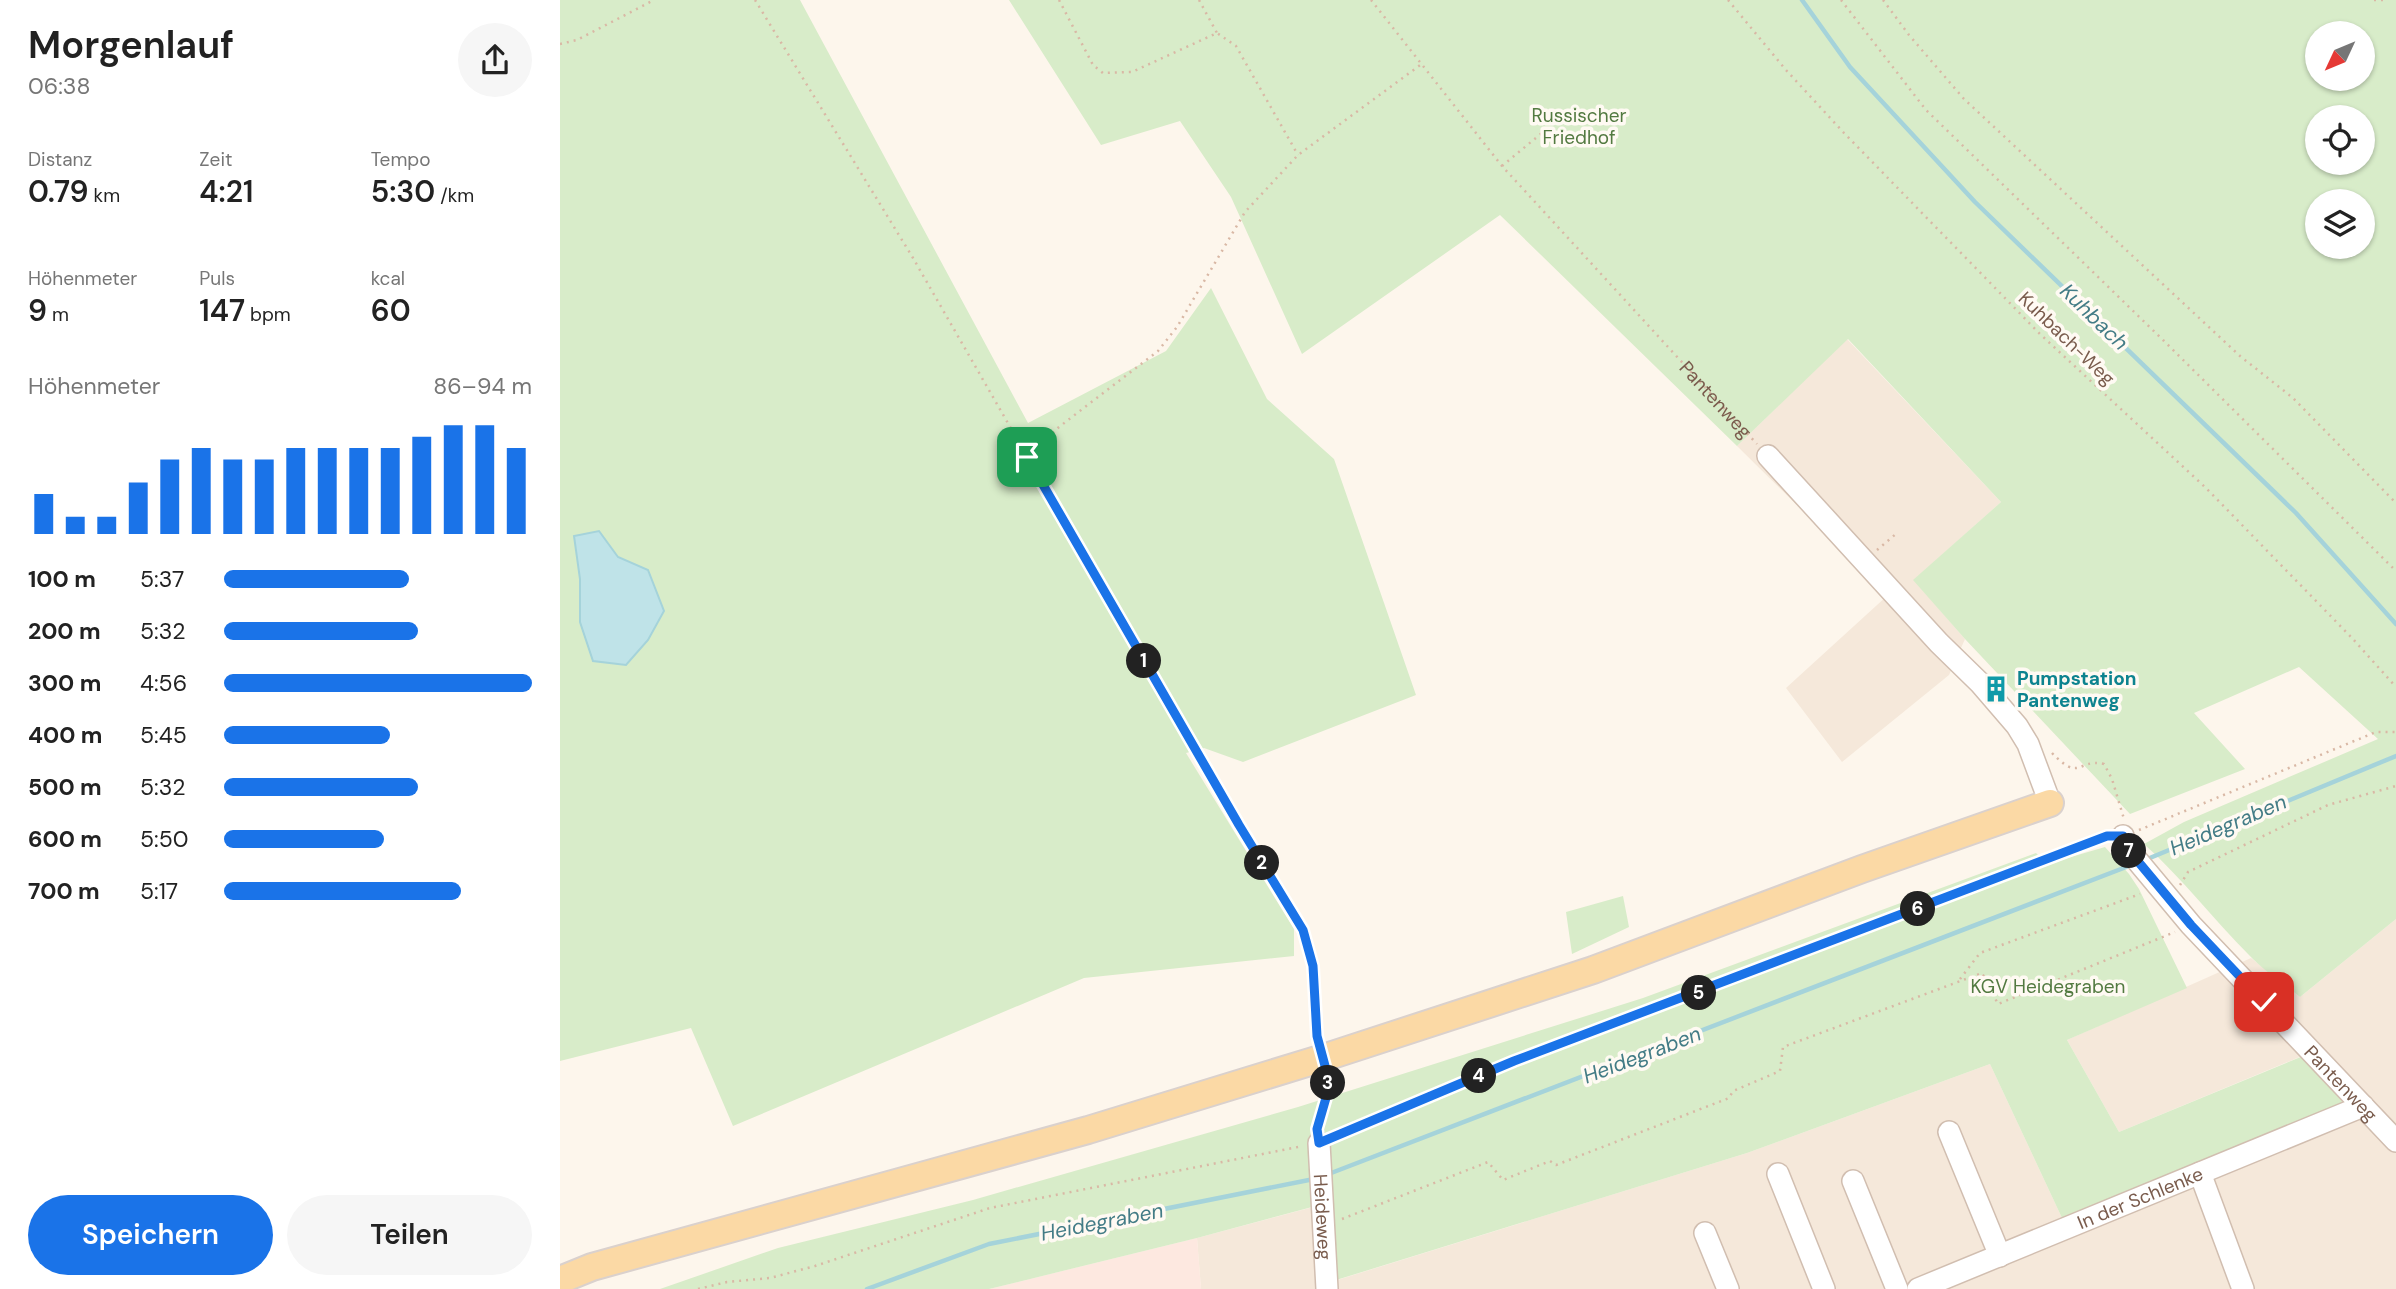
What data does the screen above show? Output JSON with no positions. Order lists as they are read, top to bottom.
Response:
{
  "streets": {
    "street": ["Pantenweg", "In der Schlenke", "Heideweg"],
    "path": ["Kuhbach-Weg"]
  },
  "crossings": [
    ["Pantenweg", "In der Schlenke"]
  ],
  "water": ["Kuhbach", "Heidegraben"],
  "parks": ["Russischer Friedhof", "KGV Heidegraben"],
  "places": {
    "building": ["Pumpstation Pantenweg"]
  },
  "north": "bottom left",
  "page": {
    "heading": ["Morgenlauf", "06:38"],
    "stats": [
      ["Distanz", "0.79 km"],
      ["Zeit", "4:21"],
      ["Tempo", "5:30 /km"],
      ["Höhenmeter", "9 m"],
      ["Puls", "147 bpm"],
      ["kcal", "60"]
    ],
    "chart": ["Höhenmeter", "86–94 m"],
    "list": [
      {
        "name": "100 m",
        "note": "5:37"
      },
      {
        "name": "200 m",
        "note": "5:32"
      },
      {
        "name": "300 m",
        "note": "4:56"
      },
      {
        "name": "400 m",
        "note": "5:45"
      },
      {
        "name": "500 m",
        "note": "5:32"
      },
      {
        "name": "600 m",
        "note": "5:50"
      },
      {
        "name": "700 m",
        "note": "5:17"
      }
    ],
    "pins": [
      "1",
      "7",
      "2",
      "6",
      "5",
      "4",
      "3"
    ],
    "buttons": ["Speichern", "Teilen"]
  }
}
